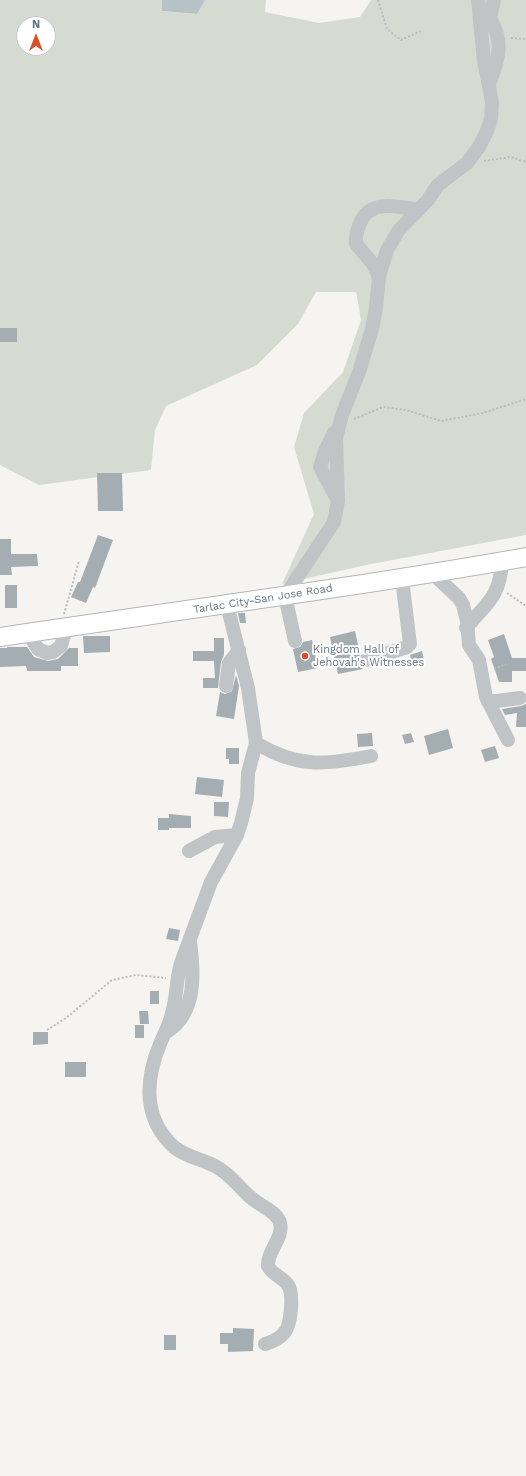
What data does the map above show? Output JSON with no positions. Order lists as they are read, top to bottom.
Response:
{
  "streets": {
    "main road": ["Tarlac City-San Jose Road"]
  },
  "places": ["Kingdom Hall of Jehovah's Witnesses"],
  "north": "top"
}
